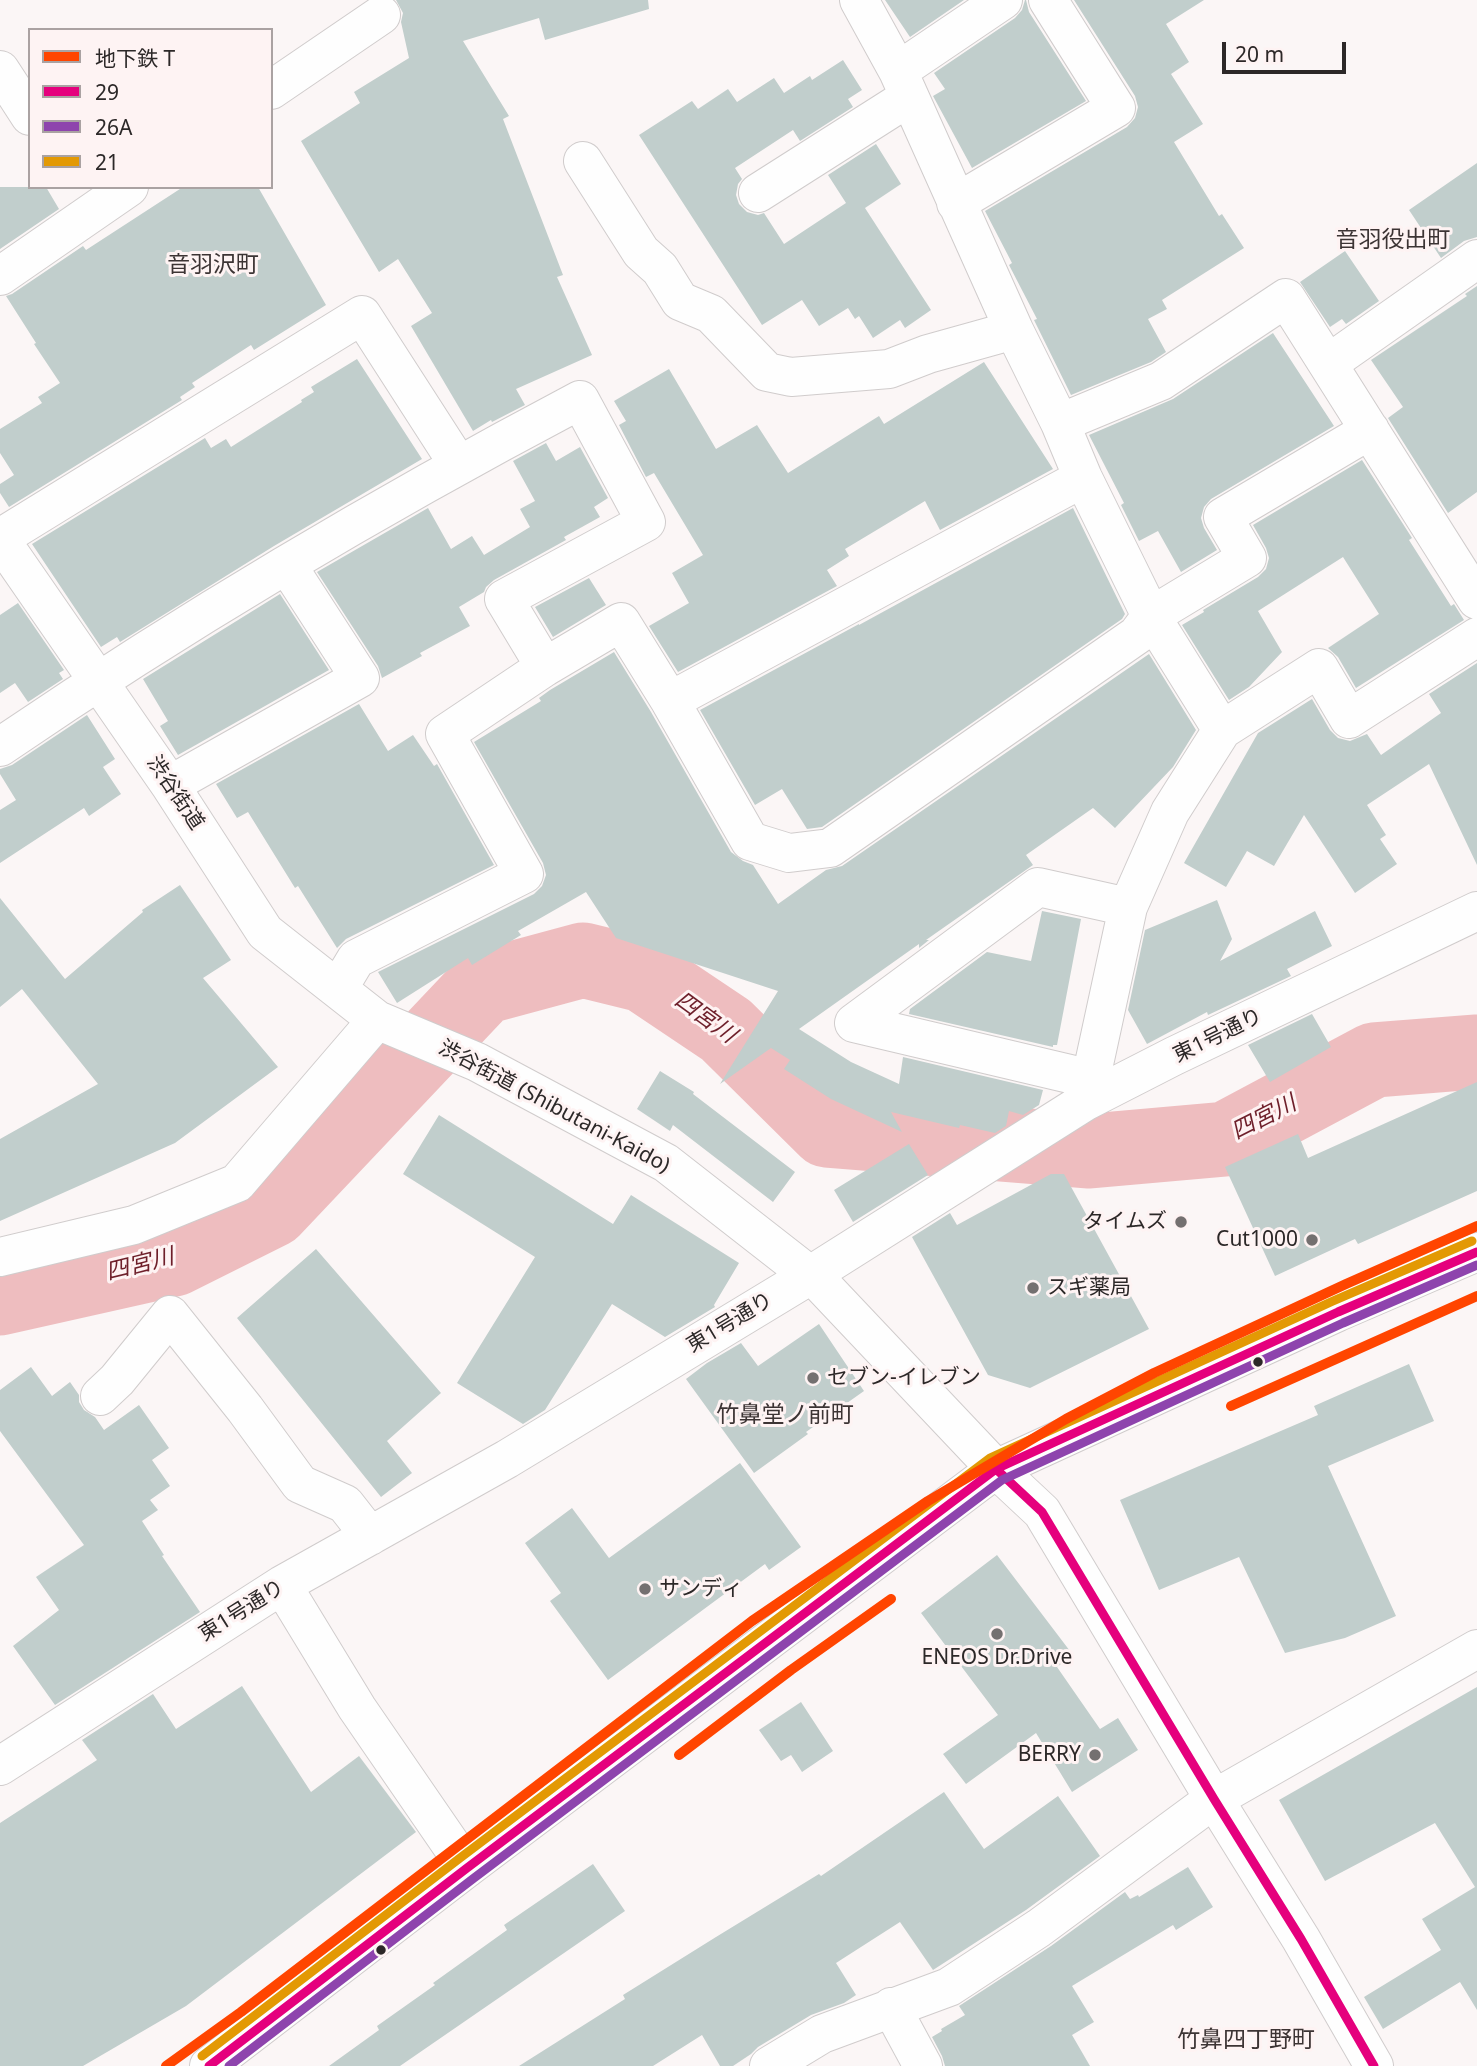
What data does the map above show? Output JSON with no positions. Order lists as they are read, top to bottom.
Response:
{
  "streets": {
    "street": ["渋谷街道", "東1号通り", "渋谷街道 (Shibutani-Kaido)"]
  },
  "crossings": [
    ["渋谷街道", "渋谷街道 (Shibutani-Kaido)"],
    ["東1号通り", "渋谷街道 (Shibutani-Kaido)"]
  ],
  "districts": [
    "音羽役出町",
    "音羽沢町",
    "竹鼻堂ノ前町",
    "竹鼻四丁野町"
  ],
  "water": ["四宮川"],
  "places": [
    "タイムズ",
    "Cut1000",
    "スギ薬局",
    "セブン-イレブン",
    "サンディ",
    "ENEOS Dr.Drive",
    "BERRY"
  ],
  "lines": [
    "metro line T",
    "transit line 21",
    "transit line 29",
    "transit line 26A"
  ],
  "legend": [
    "地下鉄 T",
    "29",
    "26A",
    "21"
  ],
  "scale_bar": "20 m"
}
